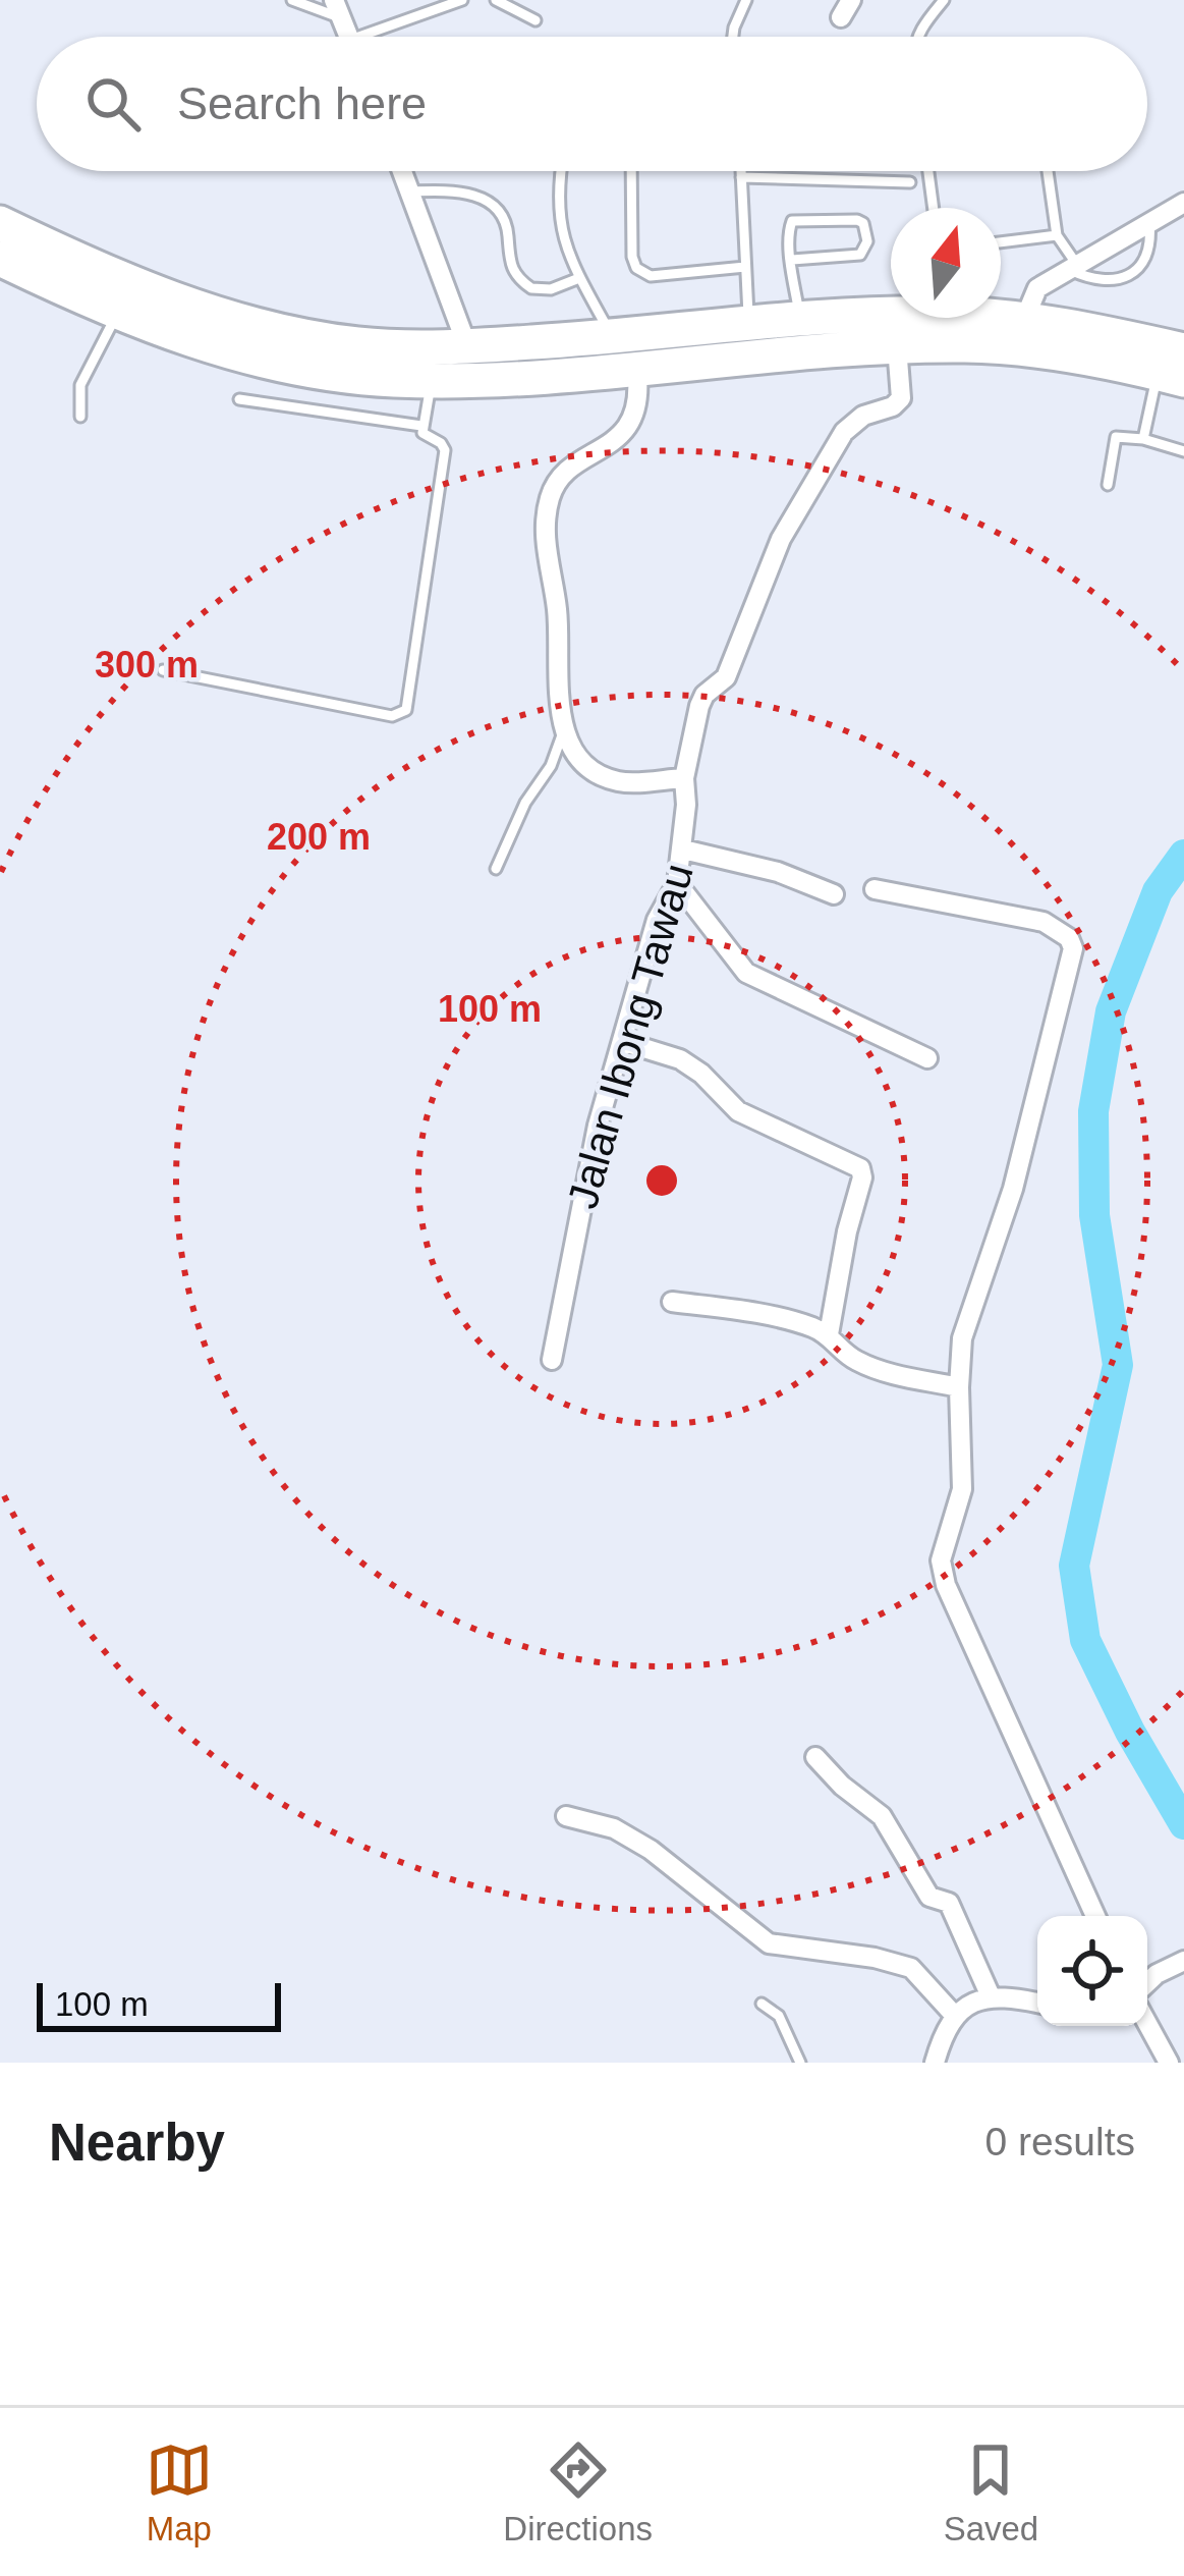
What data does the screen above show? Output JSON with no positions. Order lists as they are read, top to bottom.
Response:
{
  "streets": {
    "street": ["Jalan Ibong Tawau"]
  },
  "scale_bar": "100 m",
  "north": "top",
  "page": {
    "search": "Search here",
    "scale": "100 m",
    "heading": ["Nearby", "0 results"],
    "nav": ["Map", "Directions", "Saved"]
  },
  "rings": ["300 m", "200 m", "100 m"]
}
